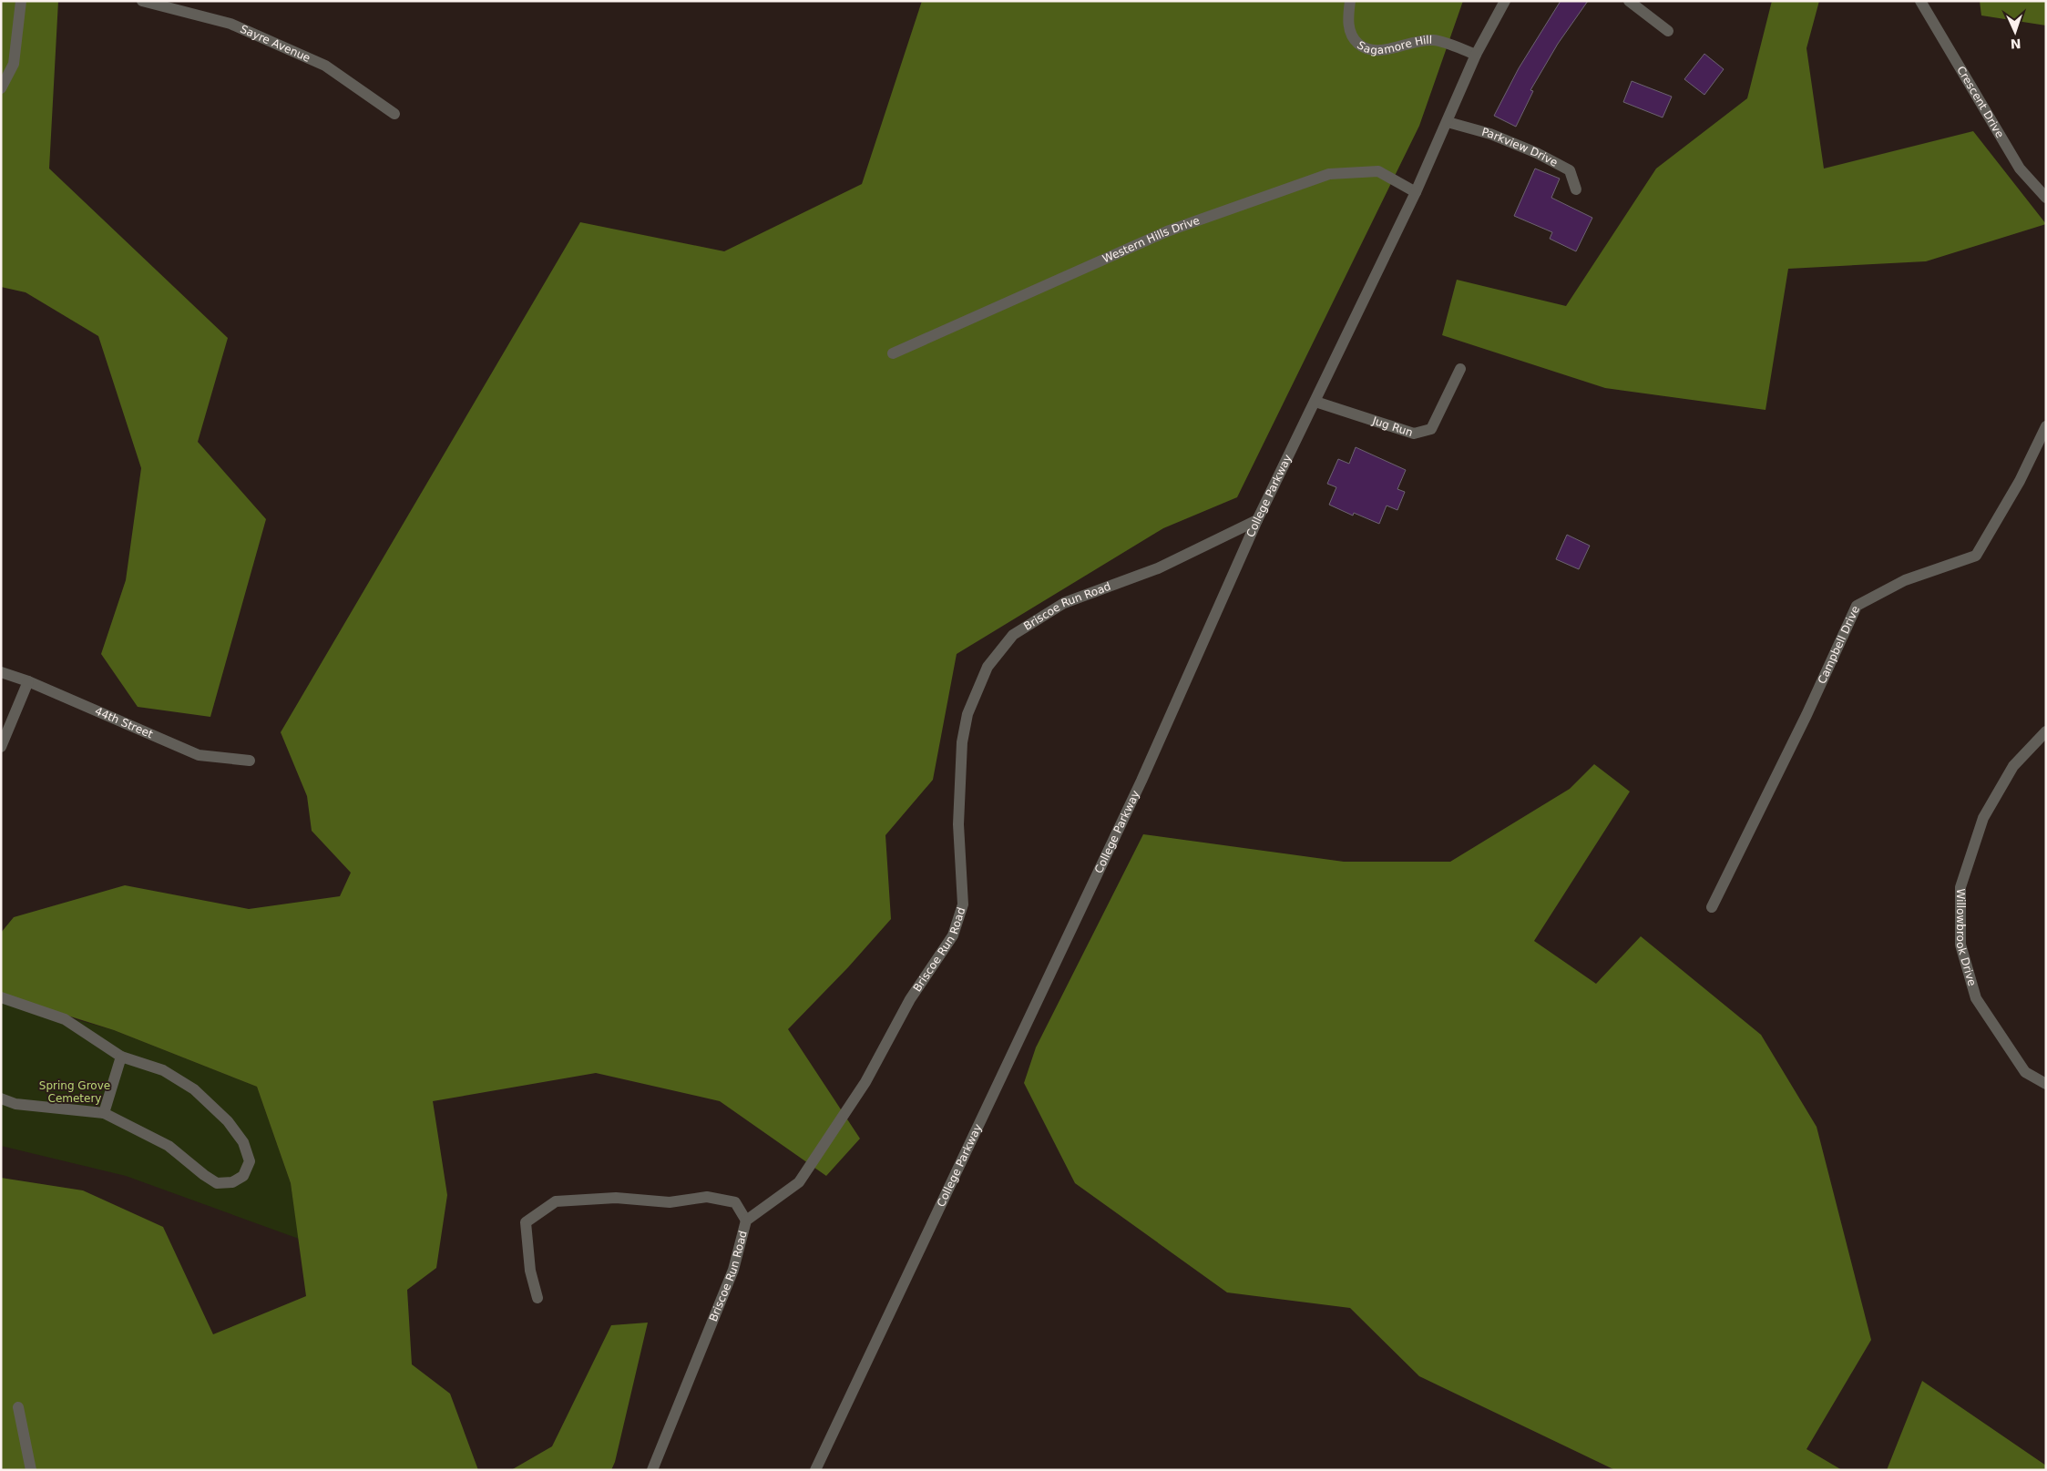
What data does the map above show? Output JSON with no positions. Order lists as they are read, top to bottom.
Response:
{
  "streets": {
    "street": [
      "Sagamore Hill",
      "Sayre Avenue",
      "Crescent Drive",
      "Parkview Drive",
      "Western Hills Drive",
      "Jug Run",
      "College Parkway",
      "Briscoe Run Road",
      "Campbell Drive",
      "44th Street",
      "Willowbrook Drive"
    ]
  },
  "crossings": [
    ["Western Hills Drive", "College Parkway"],
    ["Jug Run", "College Parkway"],
    ["College Parkway", "Briscoe Run Road"]
  ],
  "parks": ["Spring Grove Cemetery"],
  "north": "bottom"
}
